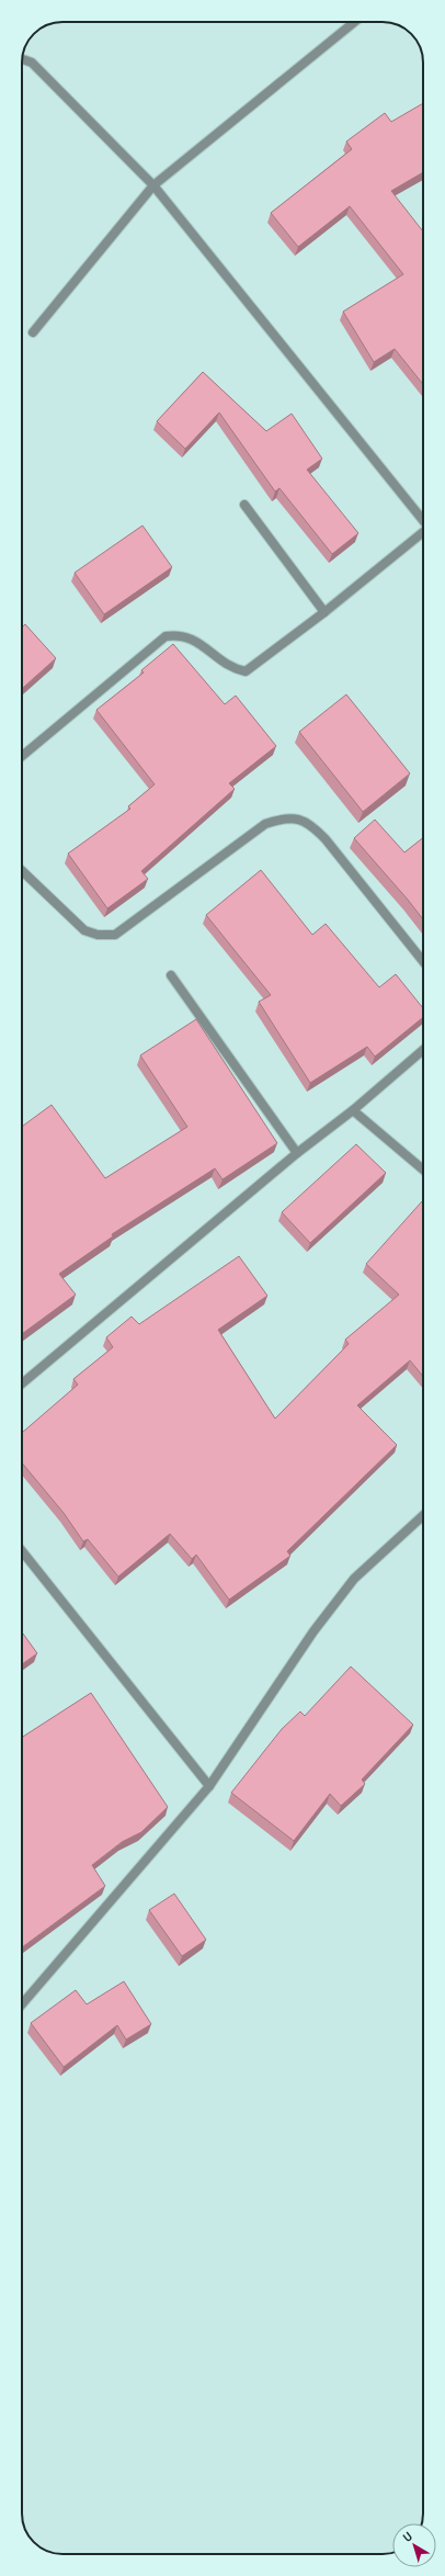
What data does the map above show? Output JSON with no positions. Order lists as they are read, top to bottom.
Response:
{
  "north": "top left"
}
